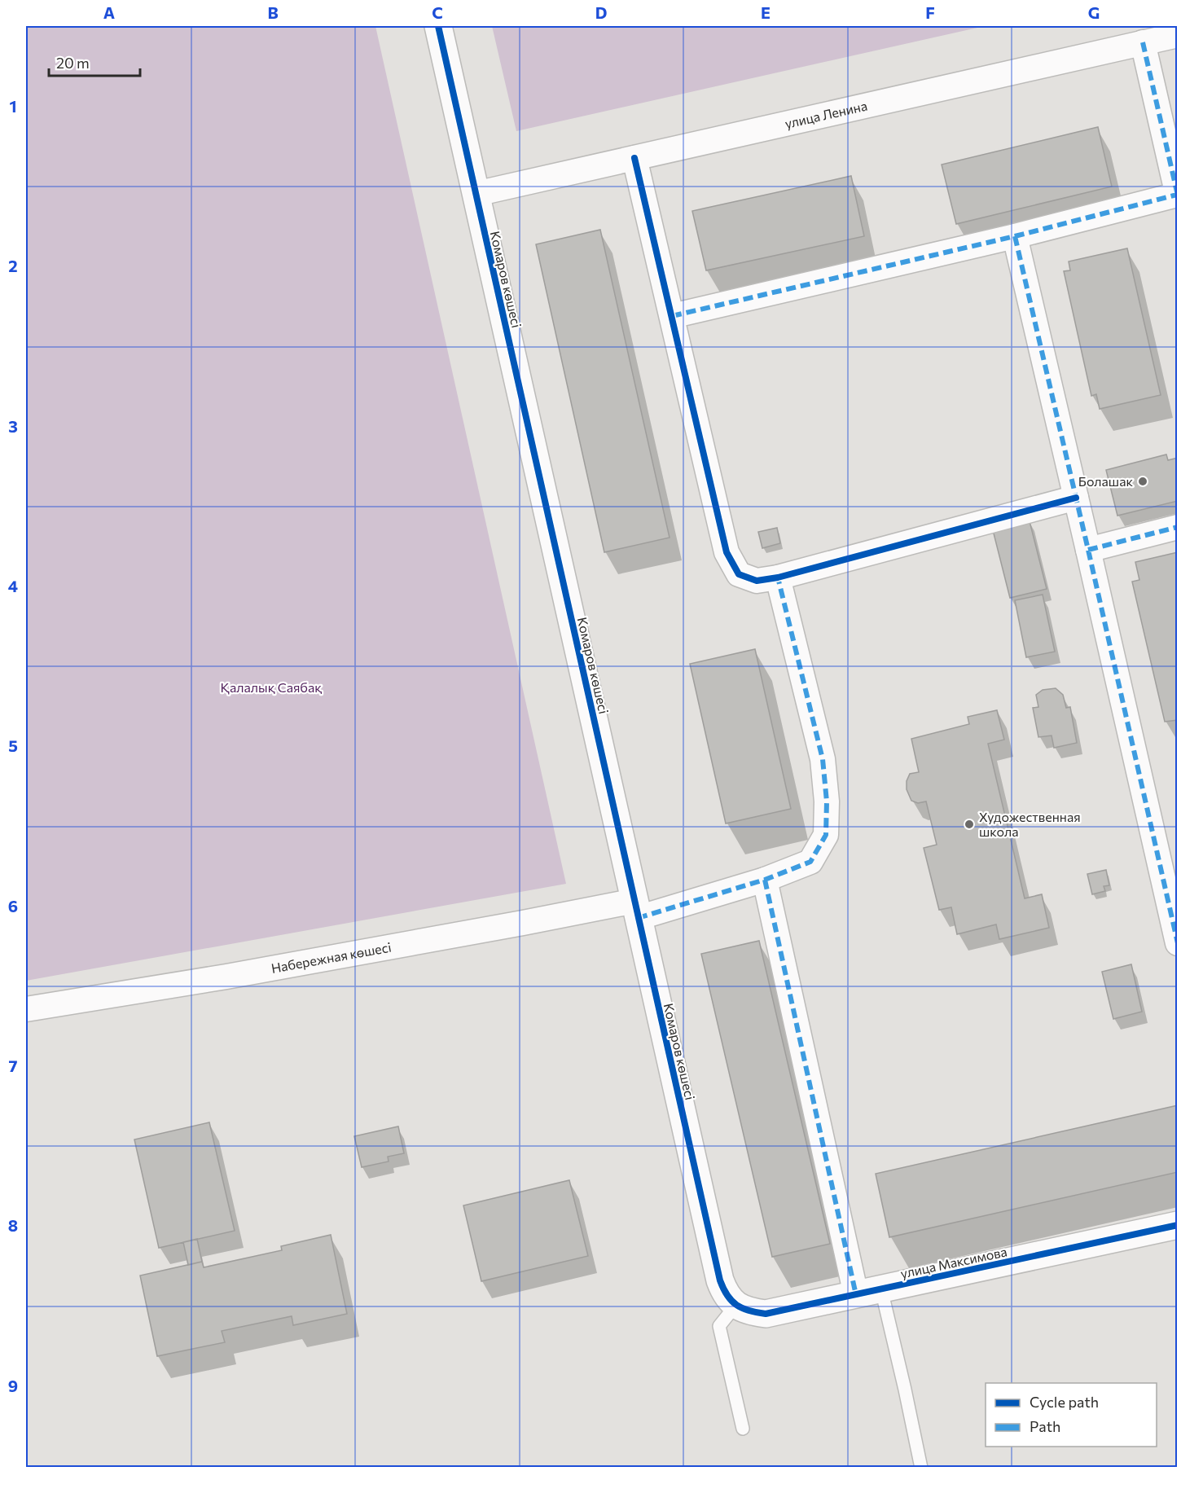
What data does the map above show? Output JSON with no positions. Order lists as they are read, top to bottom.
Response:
{
  "streets": {
    "street": [
      "улица Ленина",
      "Комаров көшесі",
      "Набережная көшесі",
      "улица Максимова"
    ]
  },
  "crossings": [
    ["улица Ленина", "Комаров көшесі"],
    ["Комаров көшесі", "Набережная көшесі"],
    ["Комаров көшесі", "улица Максимова"]
  ],
  "parks": ["Қалалық Саябақ"],
  "places": ["Болашак", "Художественная школа"],
  "legend": ["Cycle path", "Path"],
  "scale_bar": "20 m",
  "grid": {
    "columns": [
      "A",
      "B",
      "C",
      "D",
      "E",
      "F",
      "G"
    ],
    "rows": [
      "1",
      "2",
      "3",
      "4",
      "5",
      "6",
      "7",
      "8",
      "9"
    ]
  }
}
